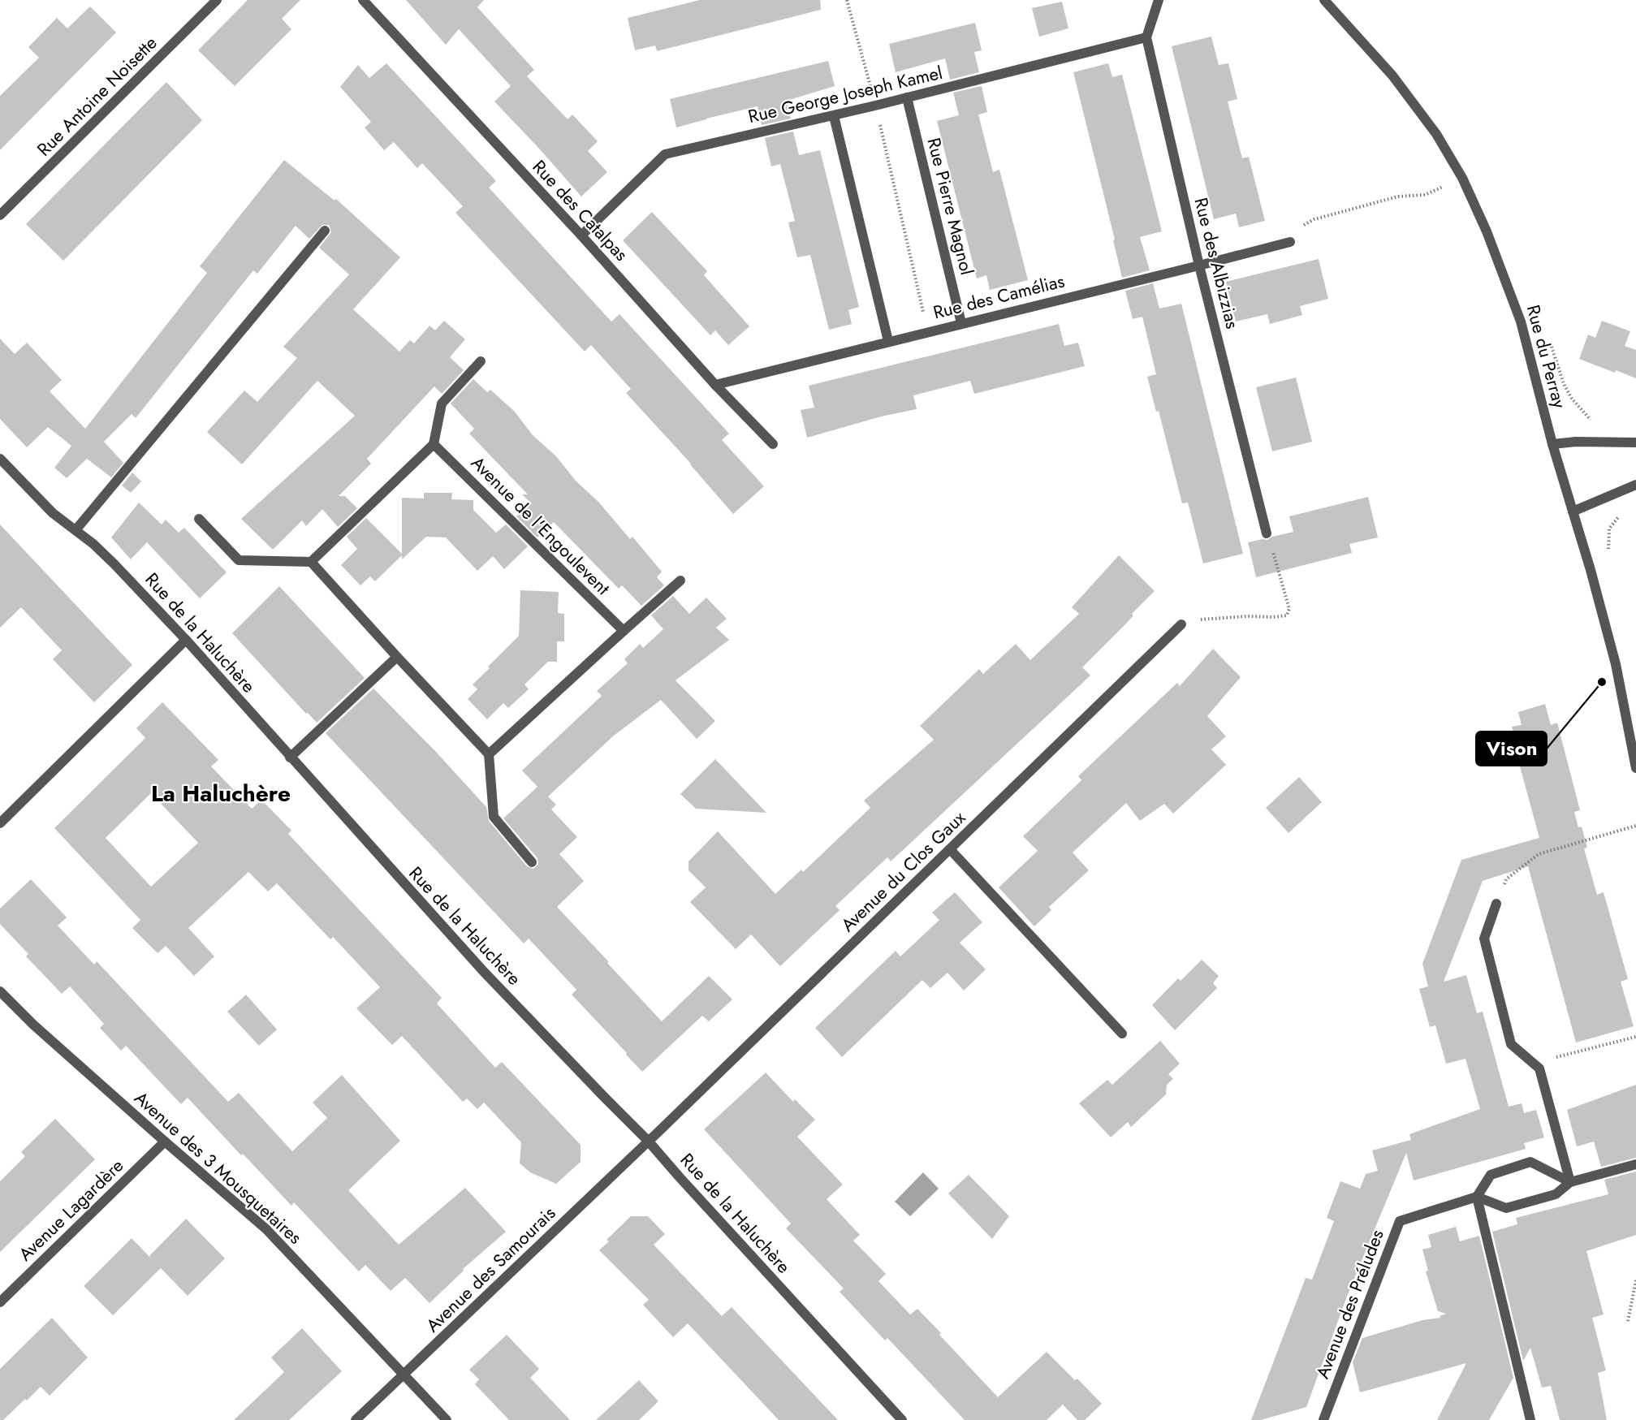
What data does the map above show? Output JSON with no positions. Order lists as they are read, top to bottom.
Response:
{
  "streets": {
    "street": [
      "Rue George Joseph Kamel",
      "Rue Antoine Noisette",
      "Rue Pierre Magnol",
      "Rue des Catalpas",
      "Rue des Albizzias",
      "Rue des Camélias",
      "Rue du Perray",
      "Avenue de l'Engoulevent",
      "Rue de la Haluchère",
      "Avenue du Clos Gaux",
      "Avenue des 3 Mousquetaires",
      "Avenue Lagardère",
      "Avenue des Samourais",
      "Avenue des Préludes"
    ]
  },
  "crossings": [
    ["Rue George Joseph Kamel", "Rue Pierre Magnol"],
    ["Rue George Joseph Kamel", "Rue des Catalpas"],
    ["Rue George Joseph Kamel", "Rue des Albizzias"],
    ["Rue Pierre Magnol", "Rue des Camélias"],
    ["Rue des Catalpas", "Rue des Camélias"],
    ["Rue des Albizzias", "Rue des Camélias"],
    ["Rue de la Haluchère", "Avenue du Clos Gaux"],
    ["Rue de la Haluchère", "Avenue des Samourais"],
    ["Avenue du Clos Gaux", "Avenue des Samourais"],
    ["Avenue des 3 Mousquetaires", "Avenue Lagardère"],
    ["Avenue des 3 Mousquetaires", "Avenue des Samourais"]
  ],
  "districts": ["La Haluchère"],
  "places": ["Vison"]
}
